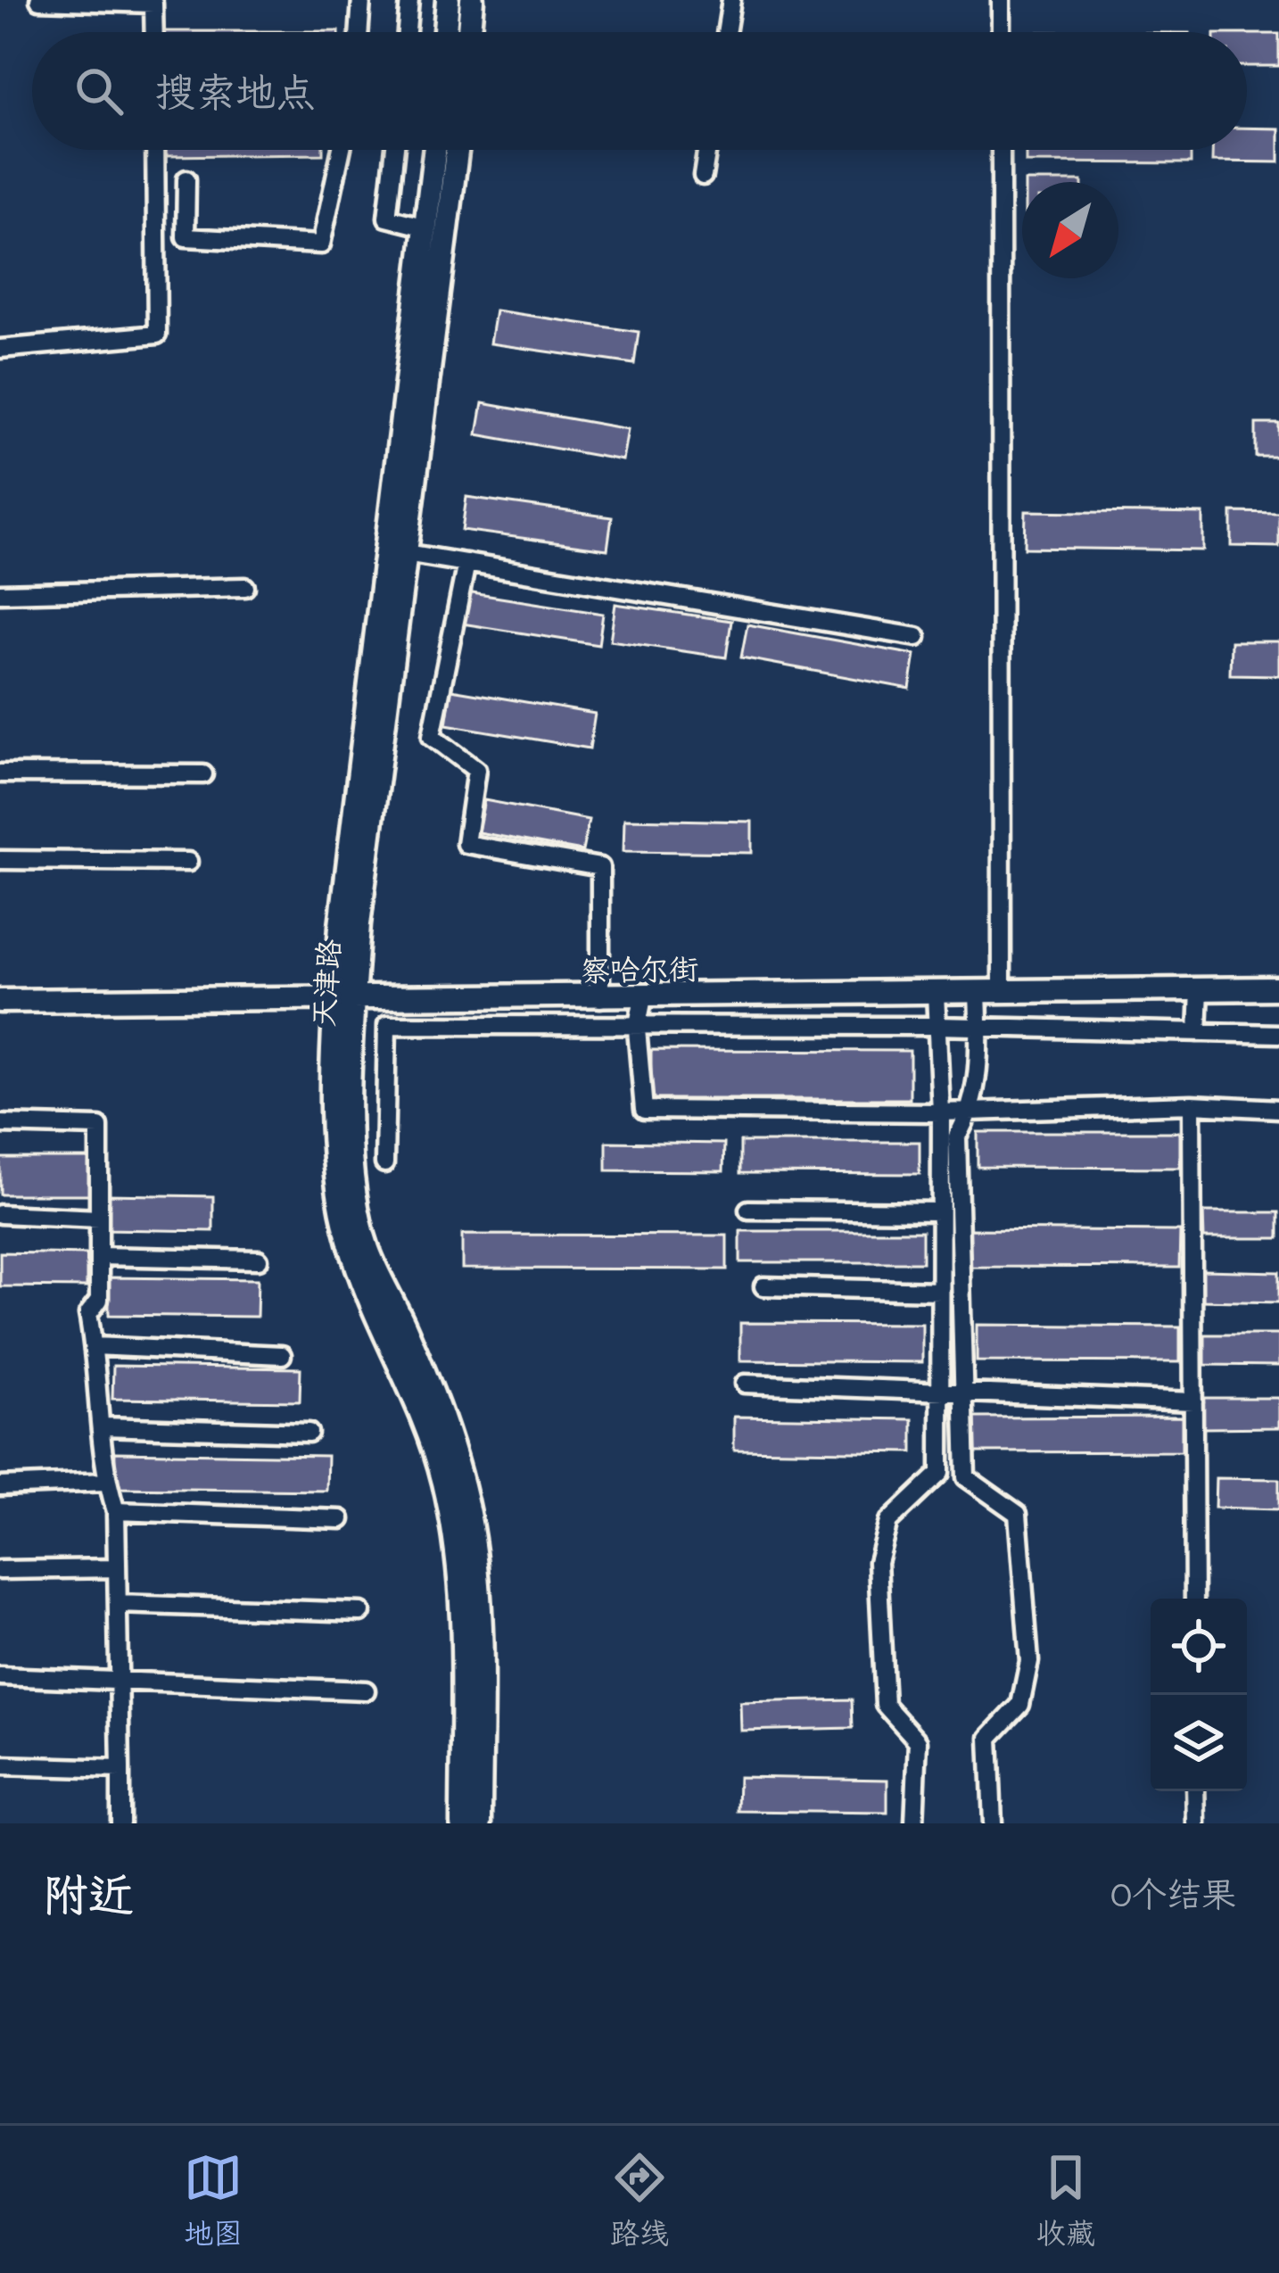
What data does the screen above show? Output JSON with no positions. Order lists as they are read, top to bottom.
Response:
{
  "streets": {
    "street": ["察哈尔街", "天津路"]
  },
  "crossings": [
    ["察哈尔街", "天津路"]
  ],
  "north": "bottom left",
  "page": {
    "search": "搜索地点",
    "heading": ["附近", "0个结果"],
    "nav": ["地图", "路线", "收藏"]
  }
}
